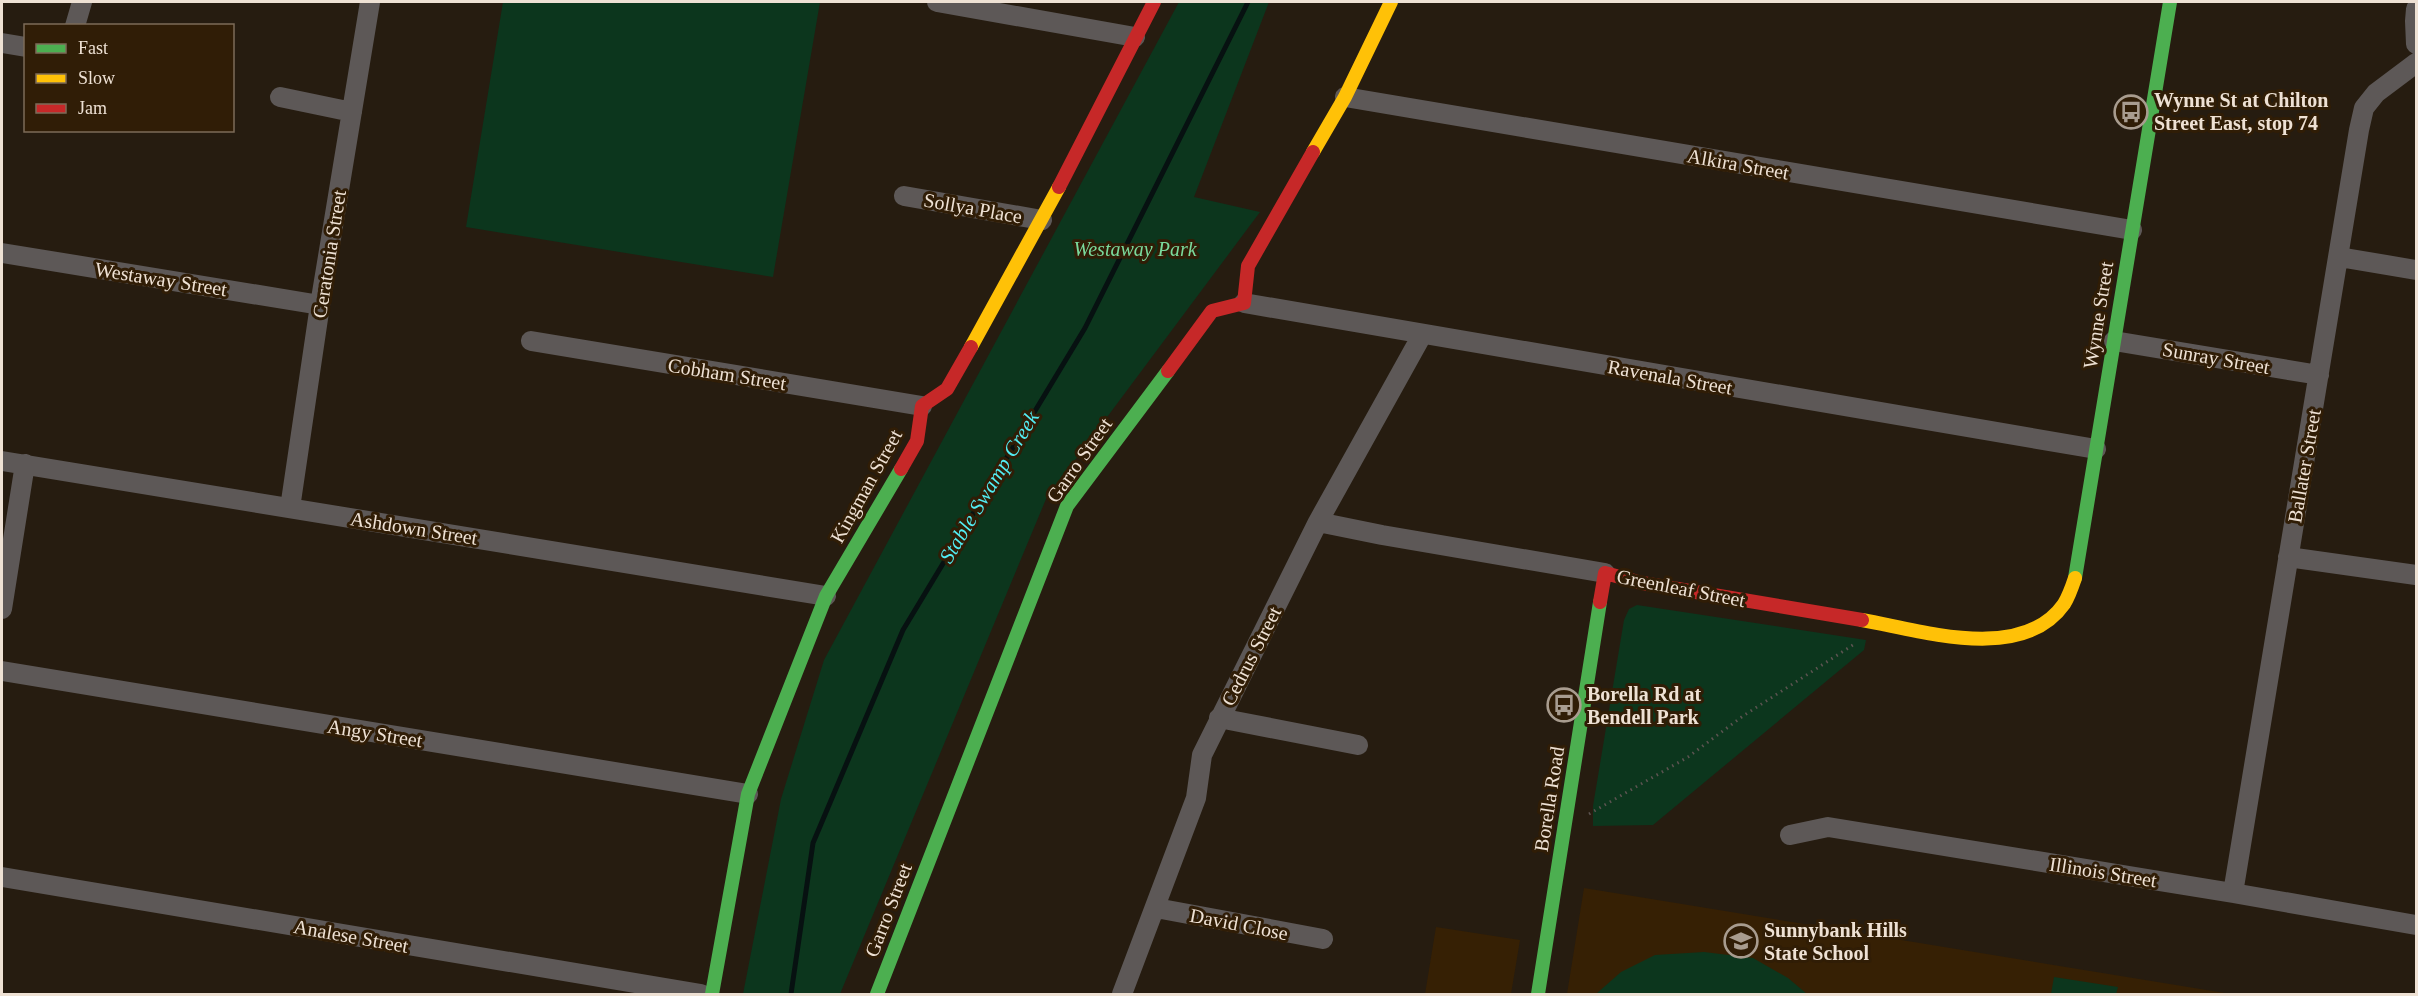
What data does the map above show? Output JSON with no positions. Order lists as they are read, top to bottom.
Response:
{
  "streets": {
    "street": [
      "Alkira Street",
      "Sollya Place",
      "Ceratonia Street",
      "Westaway Street",
      "Wynne Street",
      "Sunray Street",
      "Cobham Street",
      "Ravenala Street",
      "Garro Street",
      "Ballater Street",
      "Kingman Street",
      "Ashdown Street",
      "Greenleaf Street",
      "Cedrus Street",
      "Angy Street",
      "Borella Road",
      "Illinois Street",
      "David Close",
      "Analese Street"
    ]
  },
  "crossings": [
    ["Alkira Street", "Wynne Street"],
    ["Ceratonia Street", "Westaway Street"],
    ["Ceratonia Street", "Ashdown Street"],
    ["Wynne Street", "Sunray Street"],
    ["Wynne Street", "Ravenala Street"],
    ["Wynne Street", "Greenleaf Street"],
    ["Sunray Street", "Ballater Street"],
    ["Cobham Street", "Kingman Street"],
    ["Ravenala Street", "Garro Street"],
    ["Ravenala Street", "Cedrus Street"],
    ["Ballater Street", "Illinois Street"],
    ["Kingman Street", "Ashdown Street"],
    ["Kingman Street", "Angy Street"],
    ["Greenleaf Street", "Cedrus Street"],
    ["Greenleaf Street", "Borella Road"],
    ["Cedrus Street", "David Close"]
  ],
  "water": ["Stable Swamp Creek"],
  "parks": ["Westaway Park"],
  "places": {
    "bus stop": ["Wynne St at Chilton Street East, stop 74", "Borella Rd at Bendell Park"],
    "school or university": ["Sunnybank Hills State School"]
  },
  "legend": ["Fast", "Slow", "Jam"]
}
